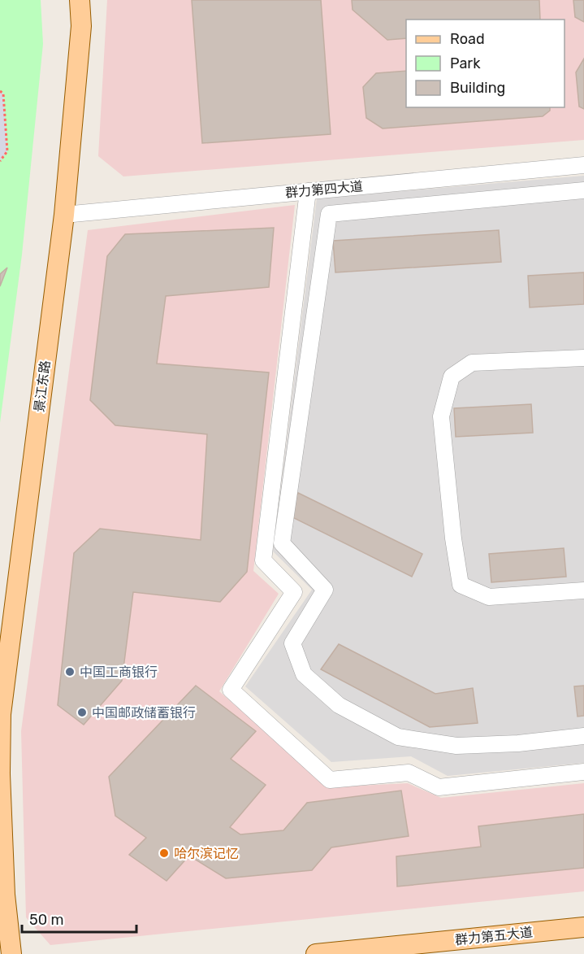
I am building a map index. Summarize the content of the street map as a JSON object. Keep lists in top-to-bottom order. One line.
{"streets":{"main road":["景江东路","群力第五大道"],"street":["群力第四大道"]},"crossings":[["群力第四大道","景江东路"]],"places":["中国工商银行","中国邮政储蓄银行","哈尔滨记忆"],"legend":["Road","Park","Building"],"scale_bar":"50 m"}
